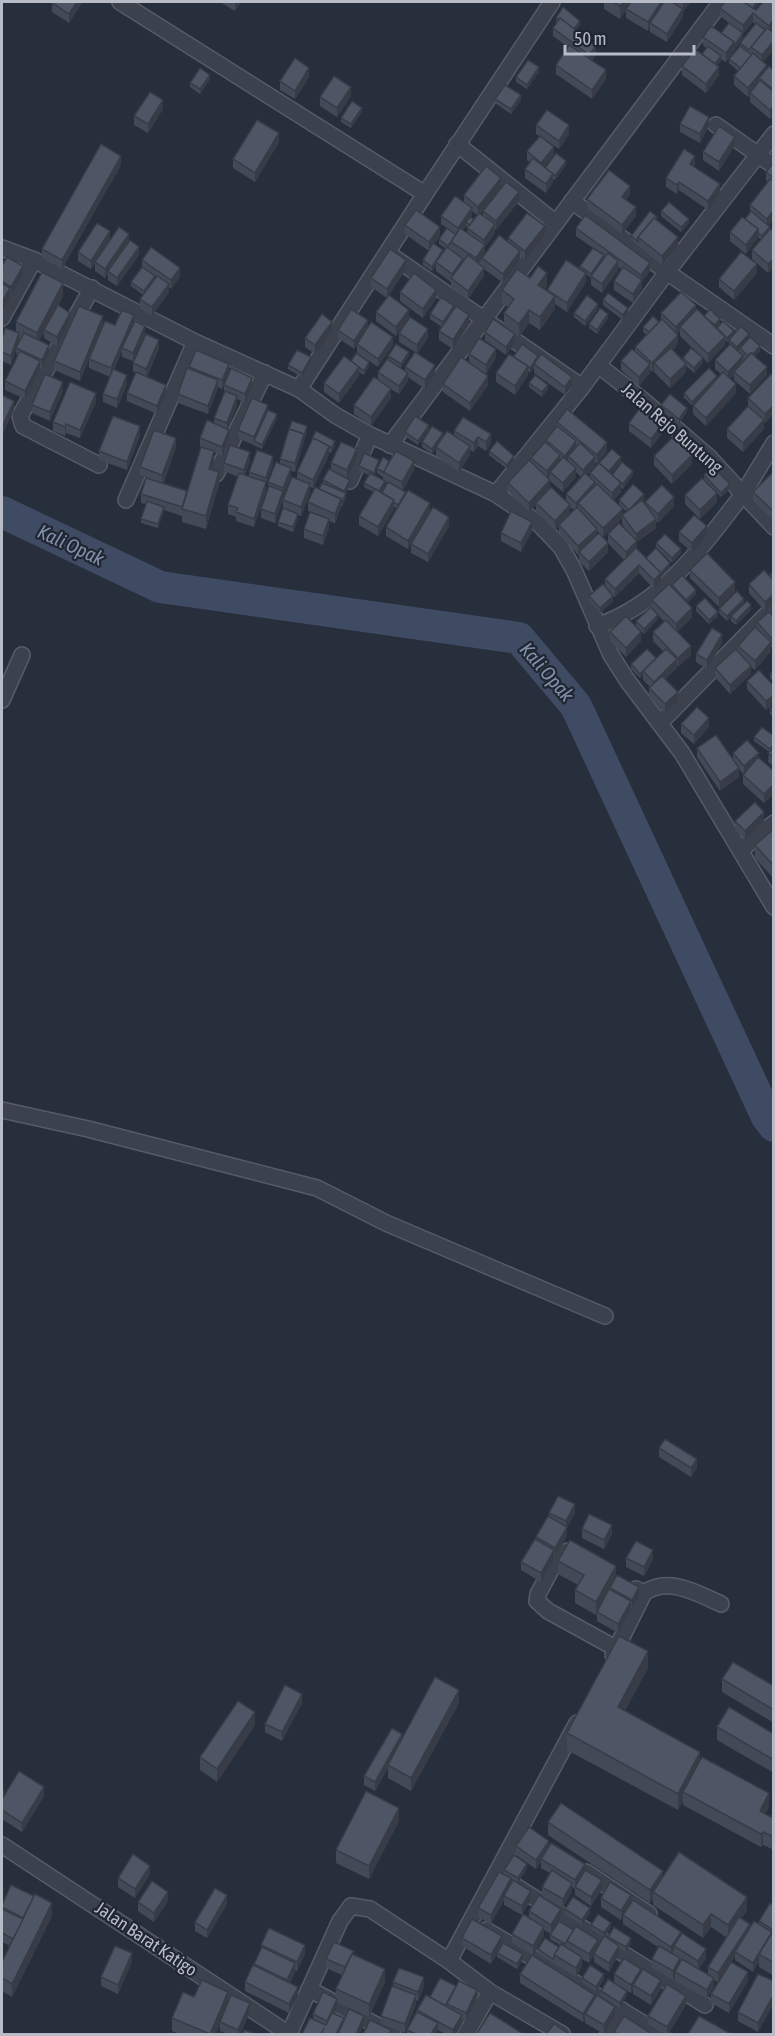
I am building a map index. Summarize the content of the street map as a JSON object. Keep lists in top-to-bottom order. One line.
{"streets":{"street":["Jalan Rejo Buntung","Jalan Barat Katigo"]},"water":["Kali Opak"],"scale_bar":"50 m"}
